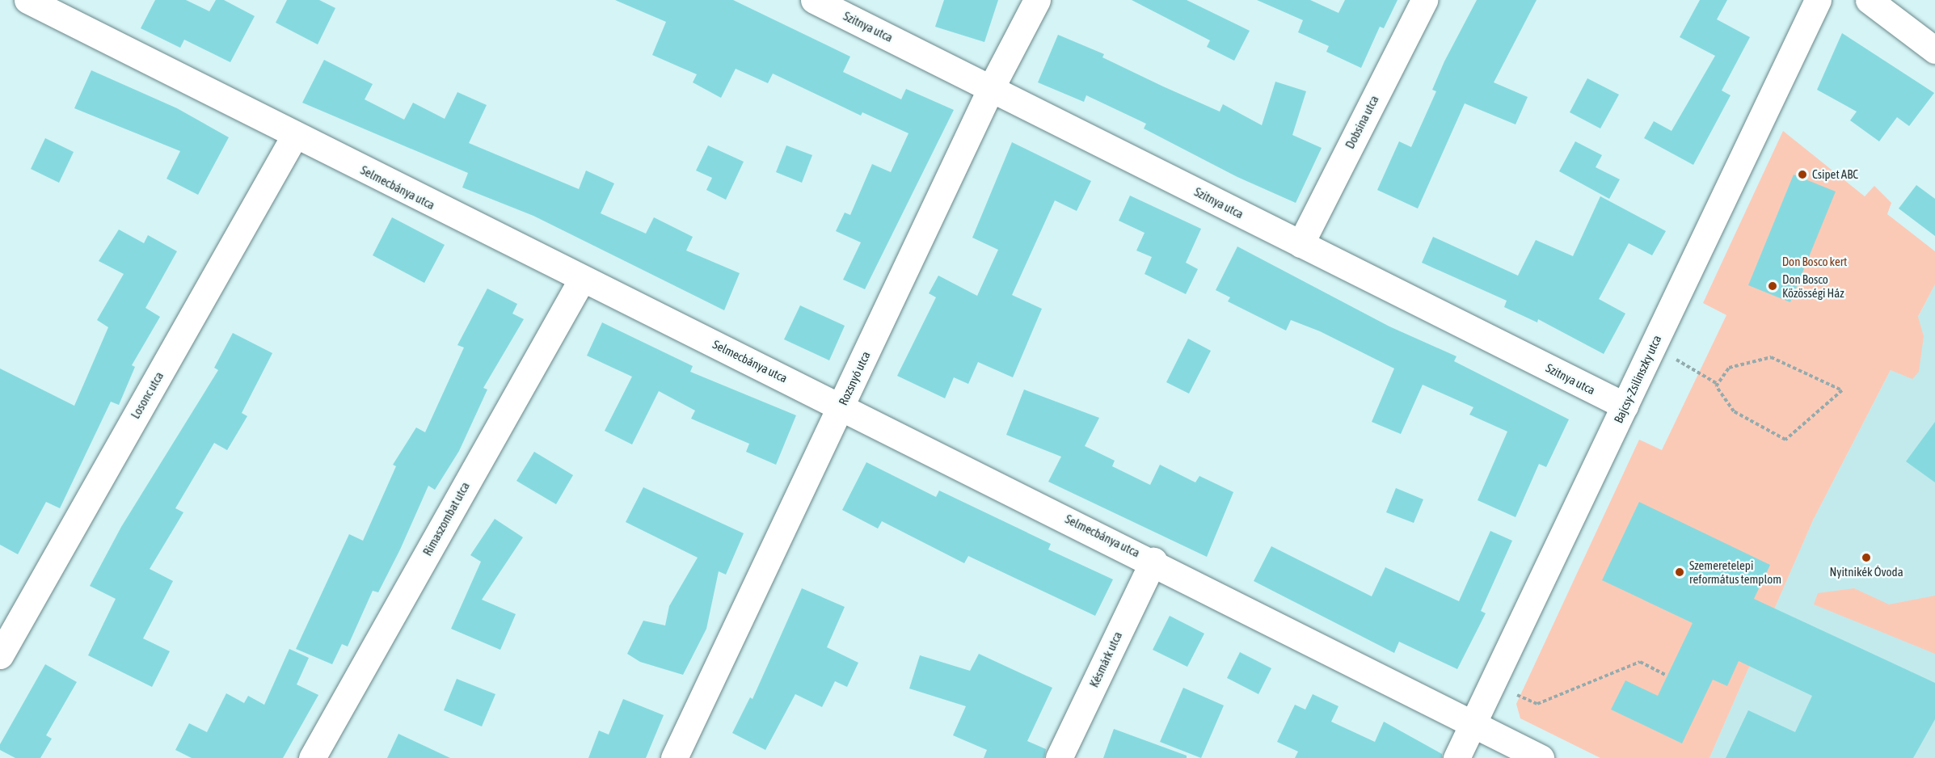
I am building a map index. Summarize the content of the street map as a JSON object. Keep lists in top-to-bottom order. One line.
{"streets":{"street":["Szitnya utca","Dobsina utca","Selmecbánya utca","Rozsnyó utca","Bajcsy-Zsilinszky utca","Losonc utca","Rimaszombat utca","Késmárk utca"]},"crossings":[["Szitnya utca","Dobsina utca"],["Szitnya utca","Rozsnyó utca"],["Szitnya utca","Bajcsy-Zsilinszky utca"],["Selmecbánya utca","Rozsnyó utca"],["Selmecbánya utca","Bajcsy-Zsilinszky utca"],["Selmecbánya utca","Losonc utca"],["Selmecbánya utca","Rimaszombat utca"],["Selmecbánya utca","Késmárk utca"]],"parks":["Don Bosco kert"],"places":["Csipet ABC","Don Bosco Közösségi Ház","Nyitnikék Óvoda","Szemeretelepi református templom"]}
